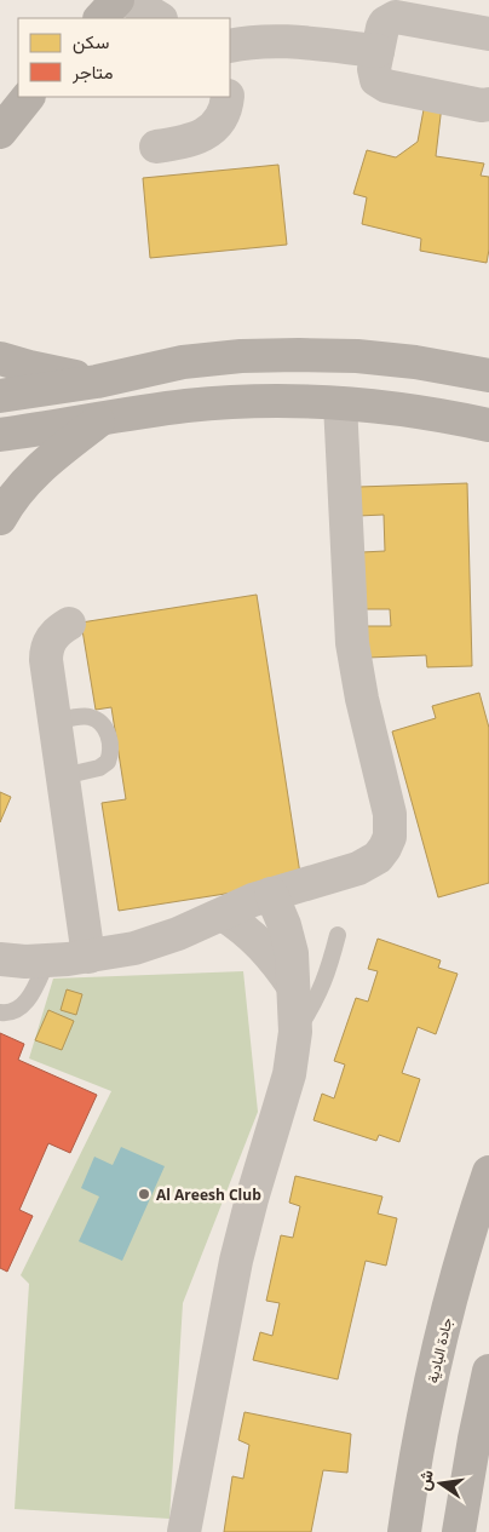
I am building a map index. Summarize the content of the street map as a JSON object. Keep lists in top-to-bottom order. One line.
{"streets":{"street":["جادة البادية"]},"places":["Al Areesh Club"],"legend":["سكن","متاجر"],"north":"left"}
